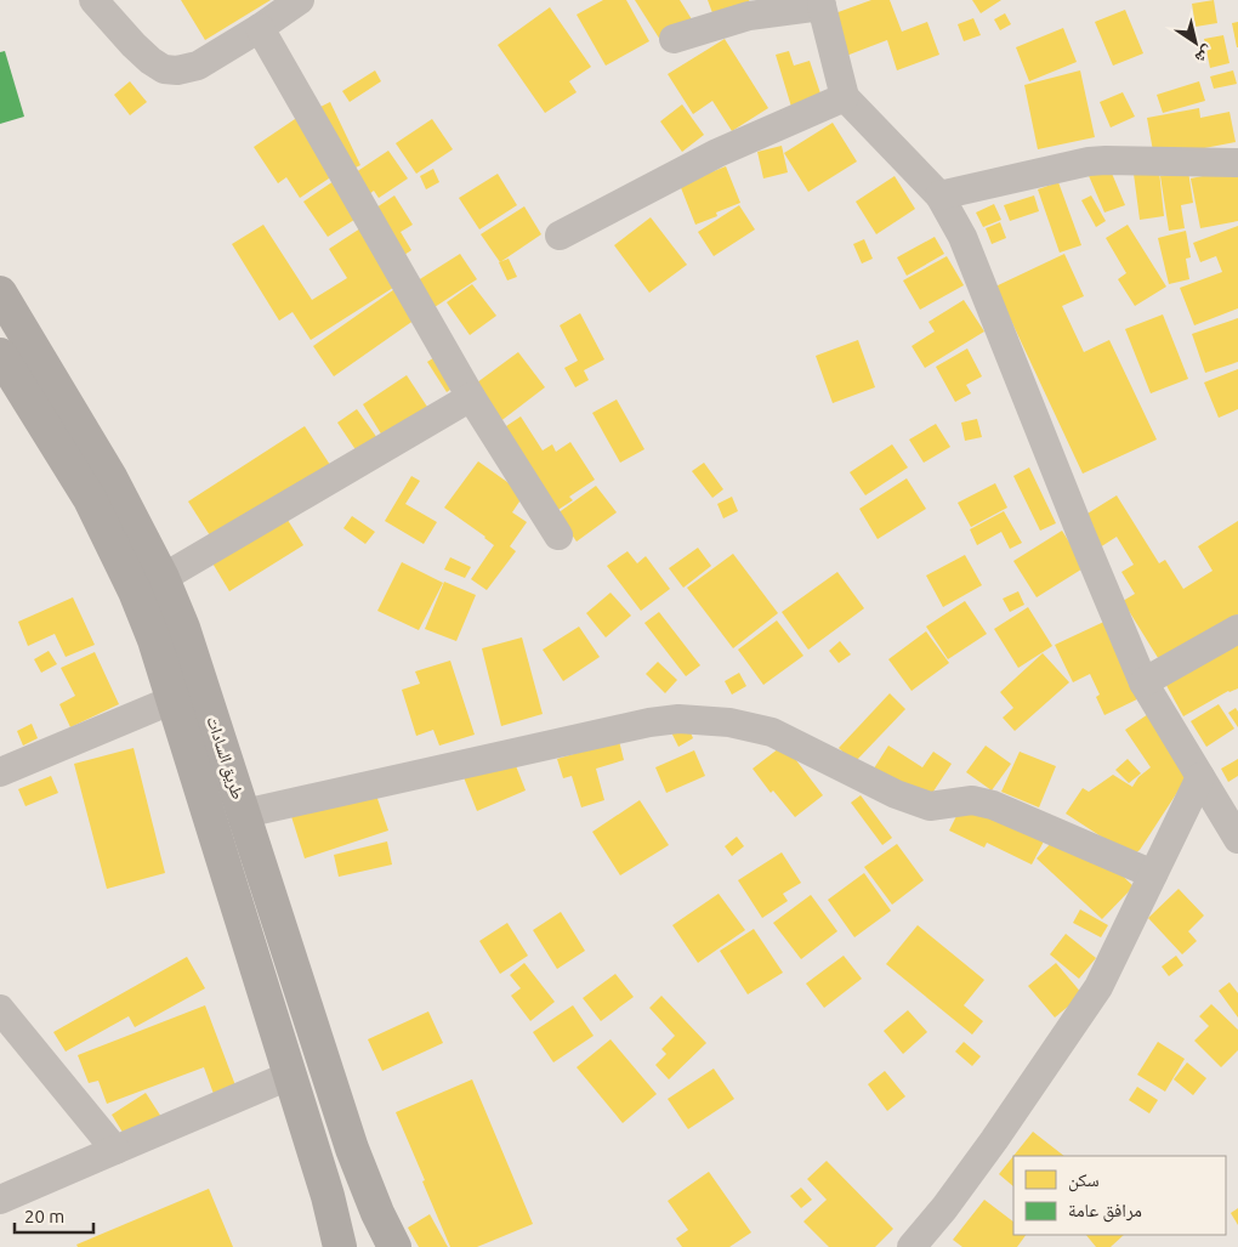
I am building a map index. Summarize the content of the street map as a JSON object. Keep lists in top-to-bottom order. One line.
{"streets":{"main road":["طريق السادات"]},"legend":["سكن","مرافق عامة"],"scale_bar":"20 m","north":"bottom right"}
